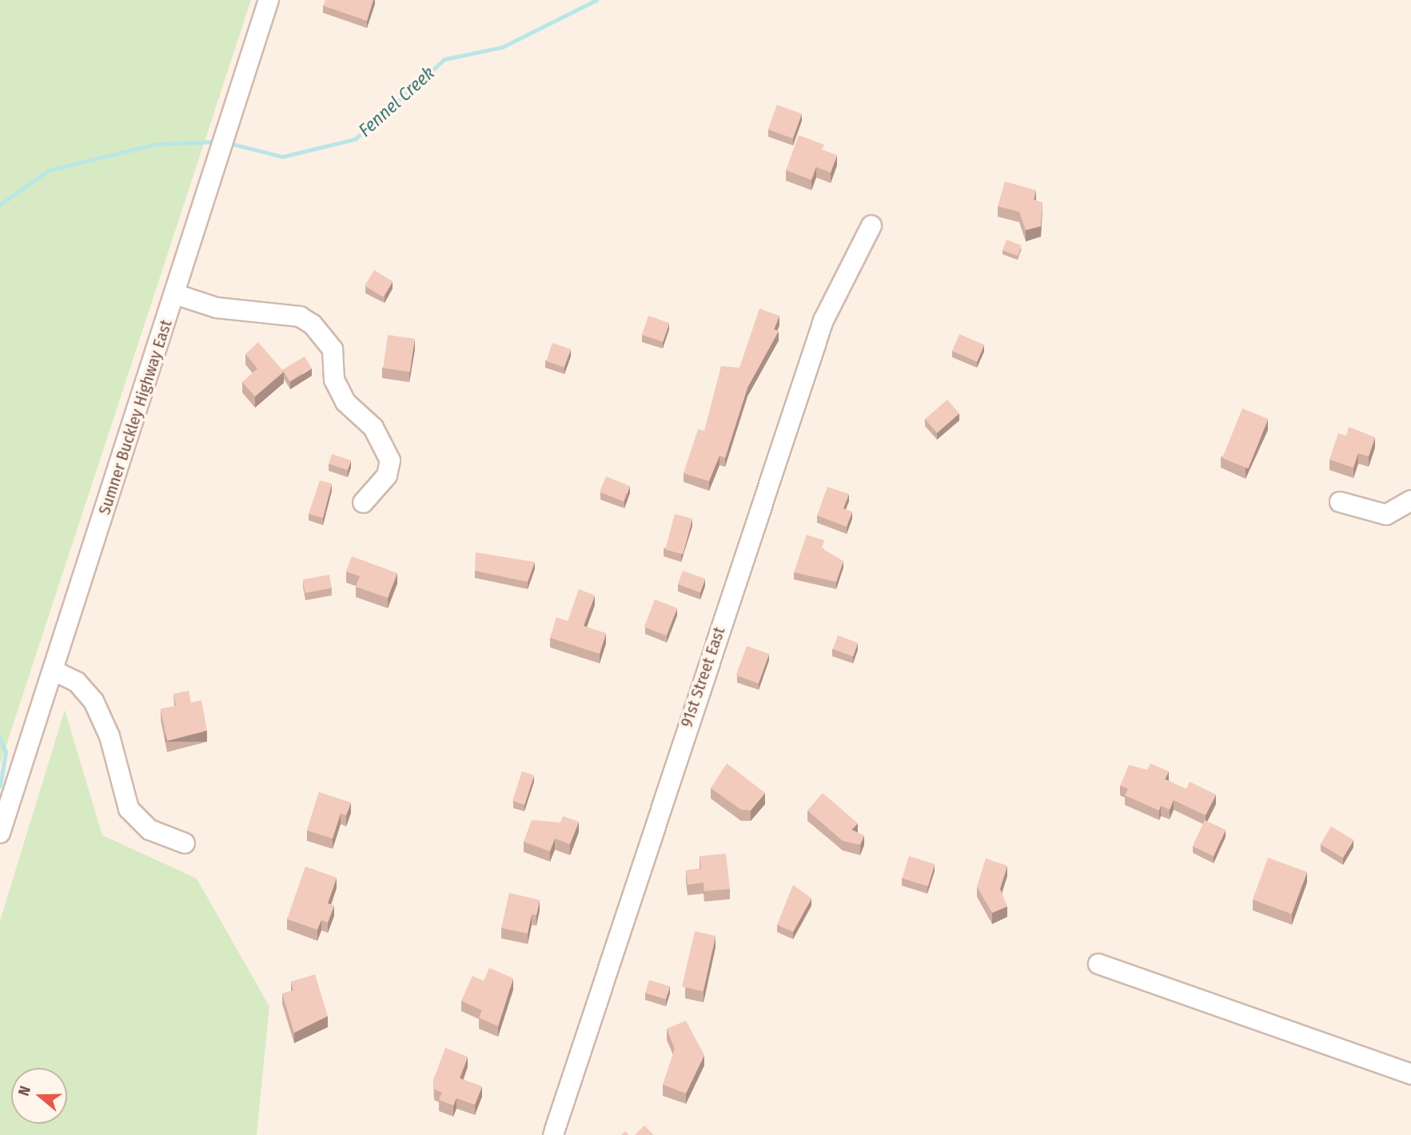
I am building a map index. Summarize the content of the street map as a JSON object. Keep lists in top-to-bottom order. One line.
{"streets":{"street":["Sumner Buckley Highway East","91st Street East"]},"water":["Fennel Creek"],"north":"left"}
